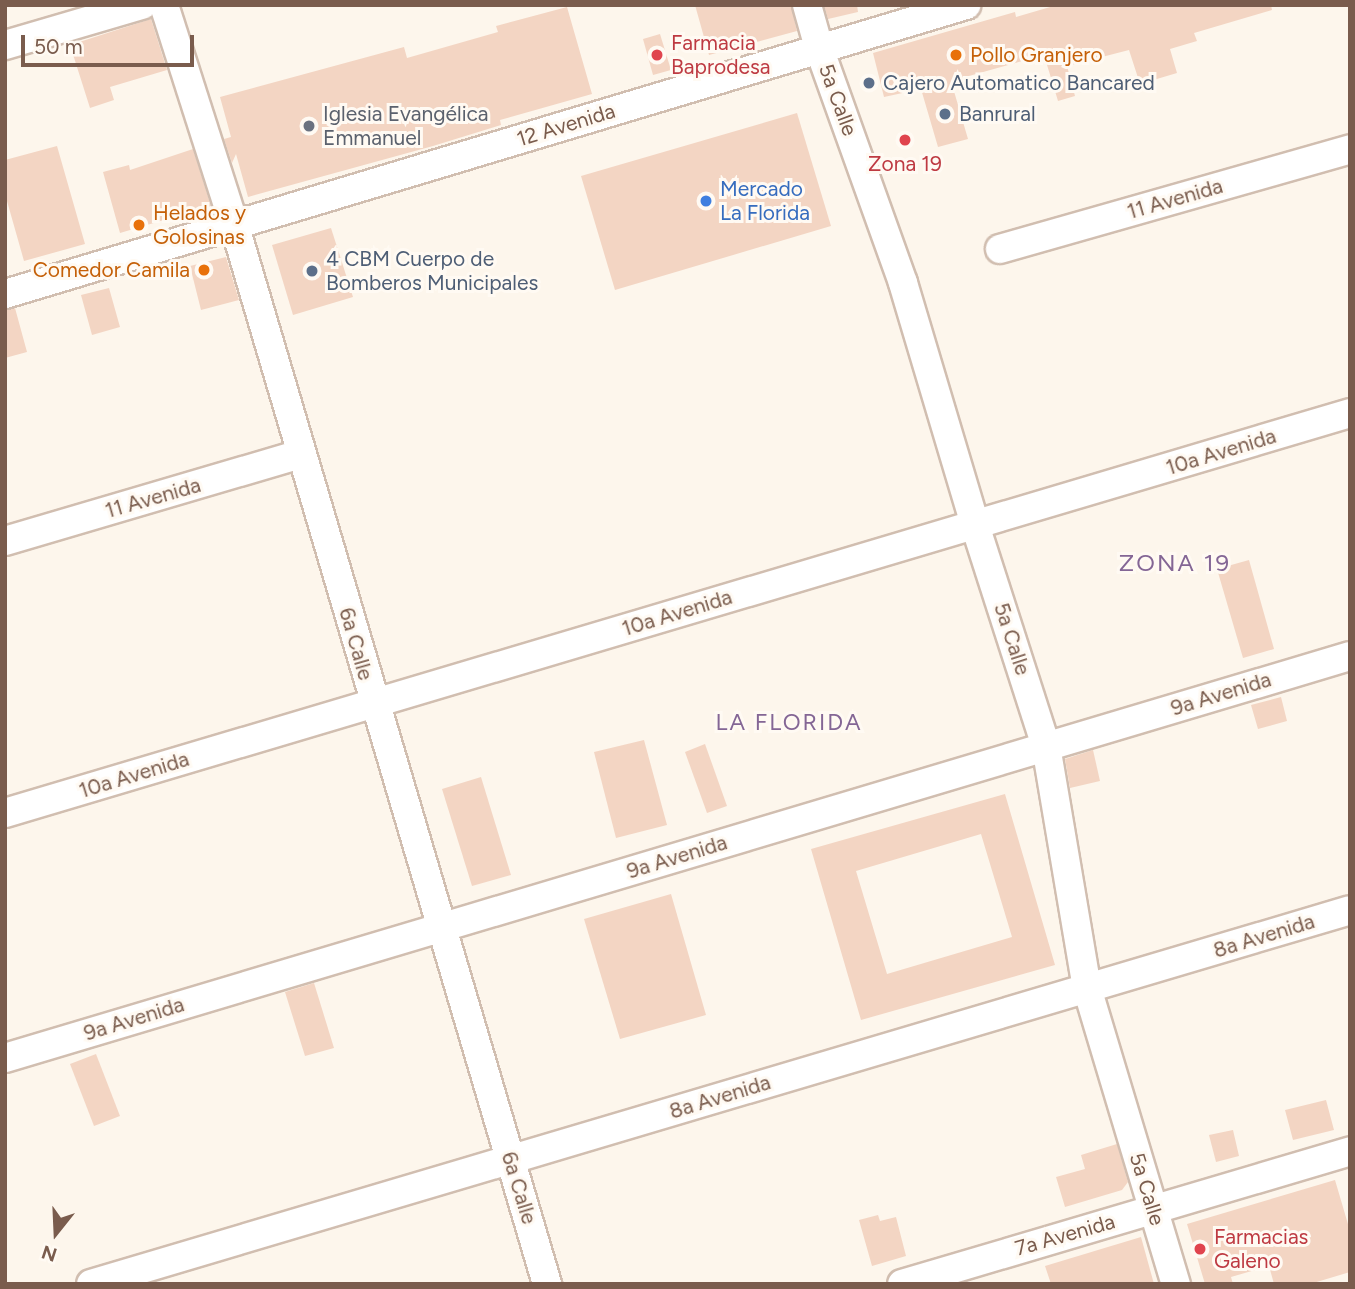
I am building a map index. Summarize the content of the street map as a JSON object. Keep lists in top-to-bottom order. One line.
{"streets":{"street":["5a Calle","12 Avenida","11 Avenida","10a Avenida","6a Calle","9a Avenida","8a Avenida","7a Avenida"]},"crossings":[["5a Calle","12 Avenida"],["5a Calle","10a Avenida"],["5a Calle","9a Avenida"],["5a Calle","8a Avenida"],["5a Calle","7a Avenida"],["12 Avenida","6a Calle"],["11 Avenida","6a Calle"],["10a Avenida","6a Calle"],["6a Calle","9a Avenida"],["6a Calle","8a Avenida"]],"districts":["ZONA 19","LA FLORIDA"],"places":["Farmacia Baprodesa","Pollo Granjero","Cajero Automatico Bancared","Banrural","Iglesia Evangélica Emmanuel","Zona 19","Mercado La Florida","Helados y Golosinas","Comedor Camila","4 CBM Cuerpo de Bomberos Municipales","Farmacias Galeno"],"scale_bar":"50 m","north":"bottom"}
